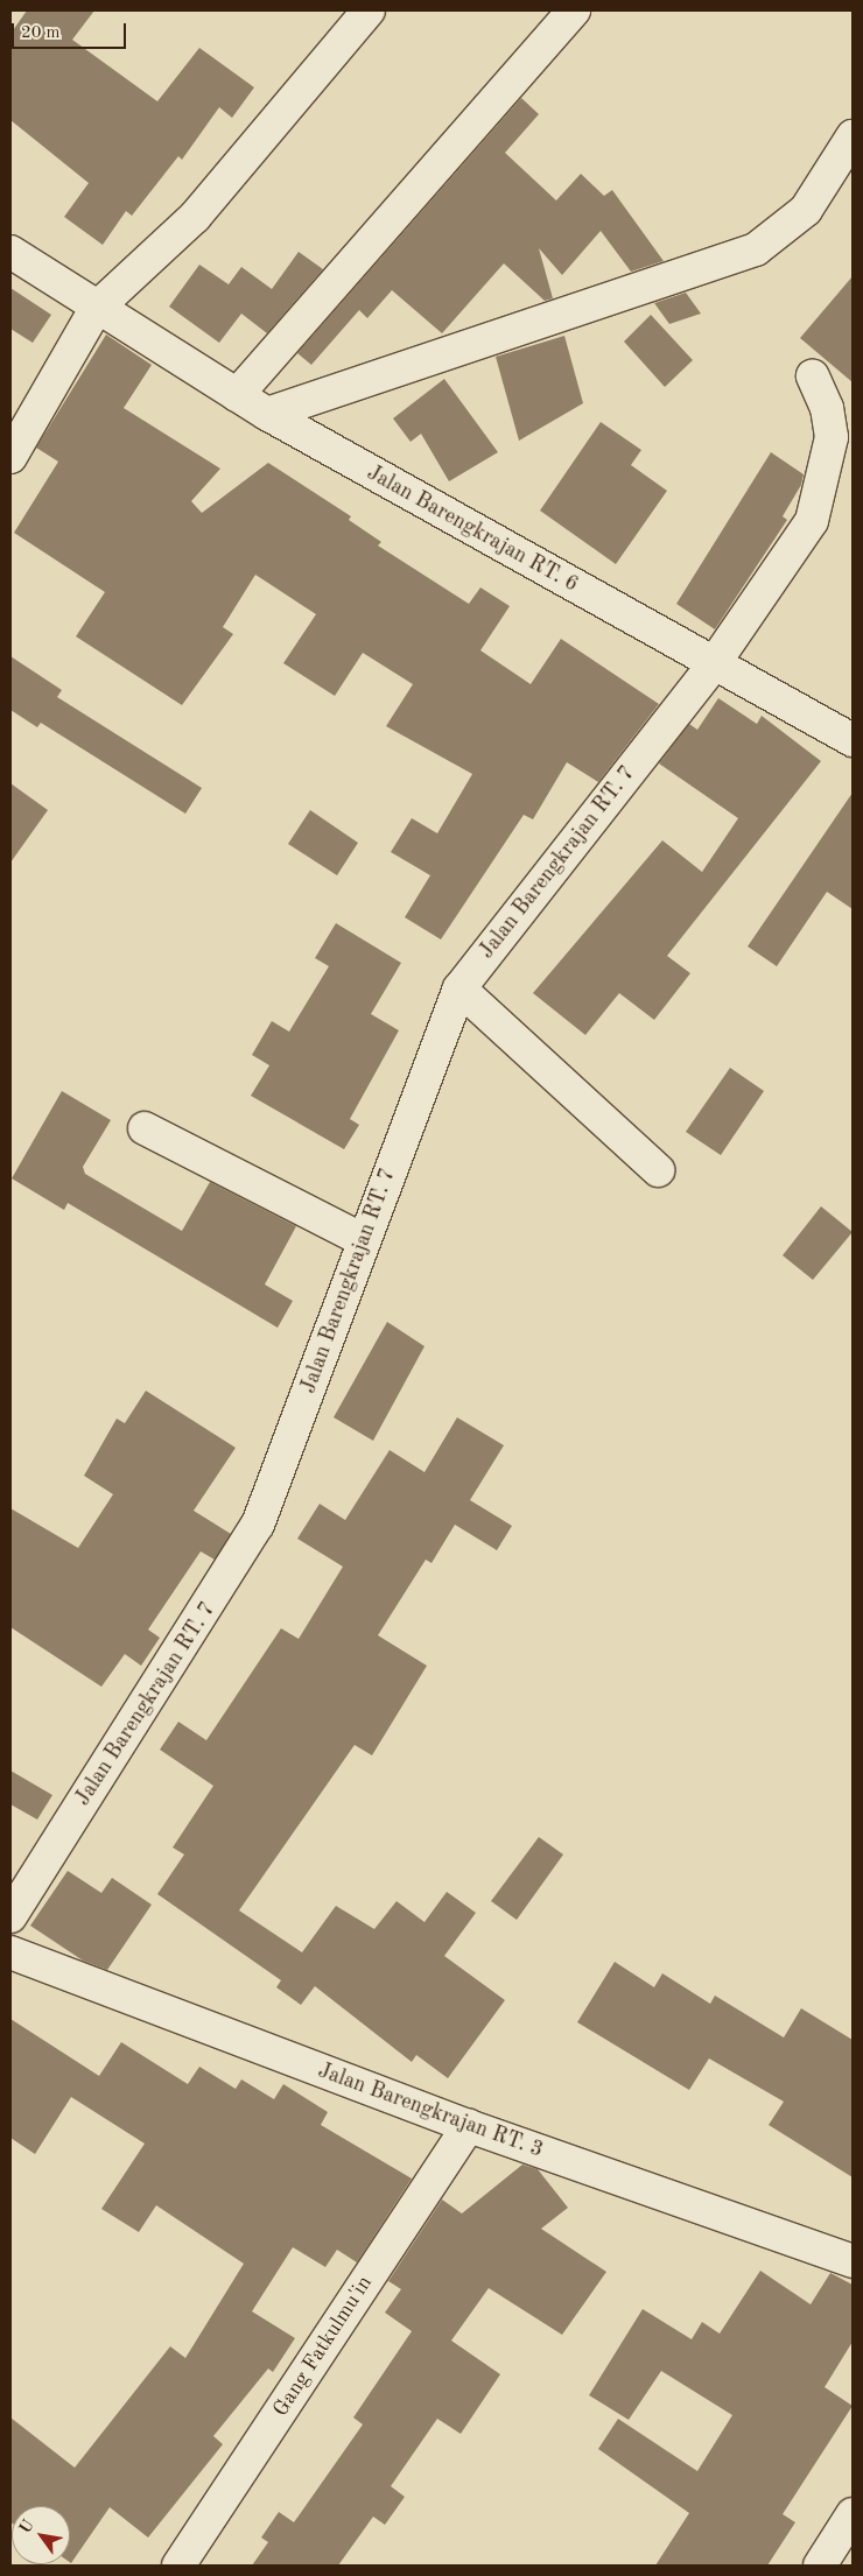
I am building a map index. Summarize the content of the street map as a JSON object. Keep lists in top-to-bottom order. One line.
{"streets":{"street":["Jalan Barengkrajan RT. 6","Jalan Barengkrajan RT. 7","Jalan Barengkrajan RT. 3","Gang Fatkulmu'in"]},"crossings":[["Jalan Barengkrajan RT. 6","Jalan Barengkrajan RT. 7"],["Jalan Barengkrajan RT. 3","Gang Fatkulmu'in"]],"scale_bar":"20 m","north":"top left"}
